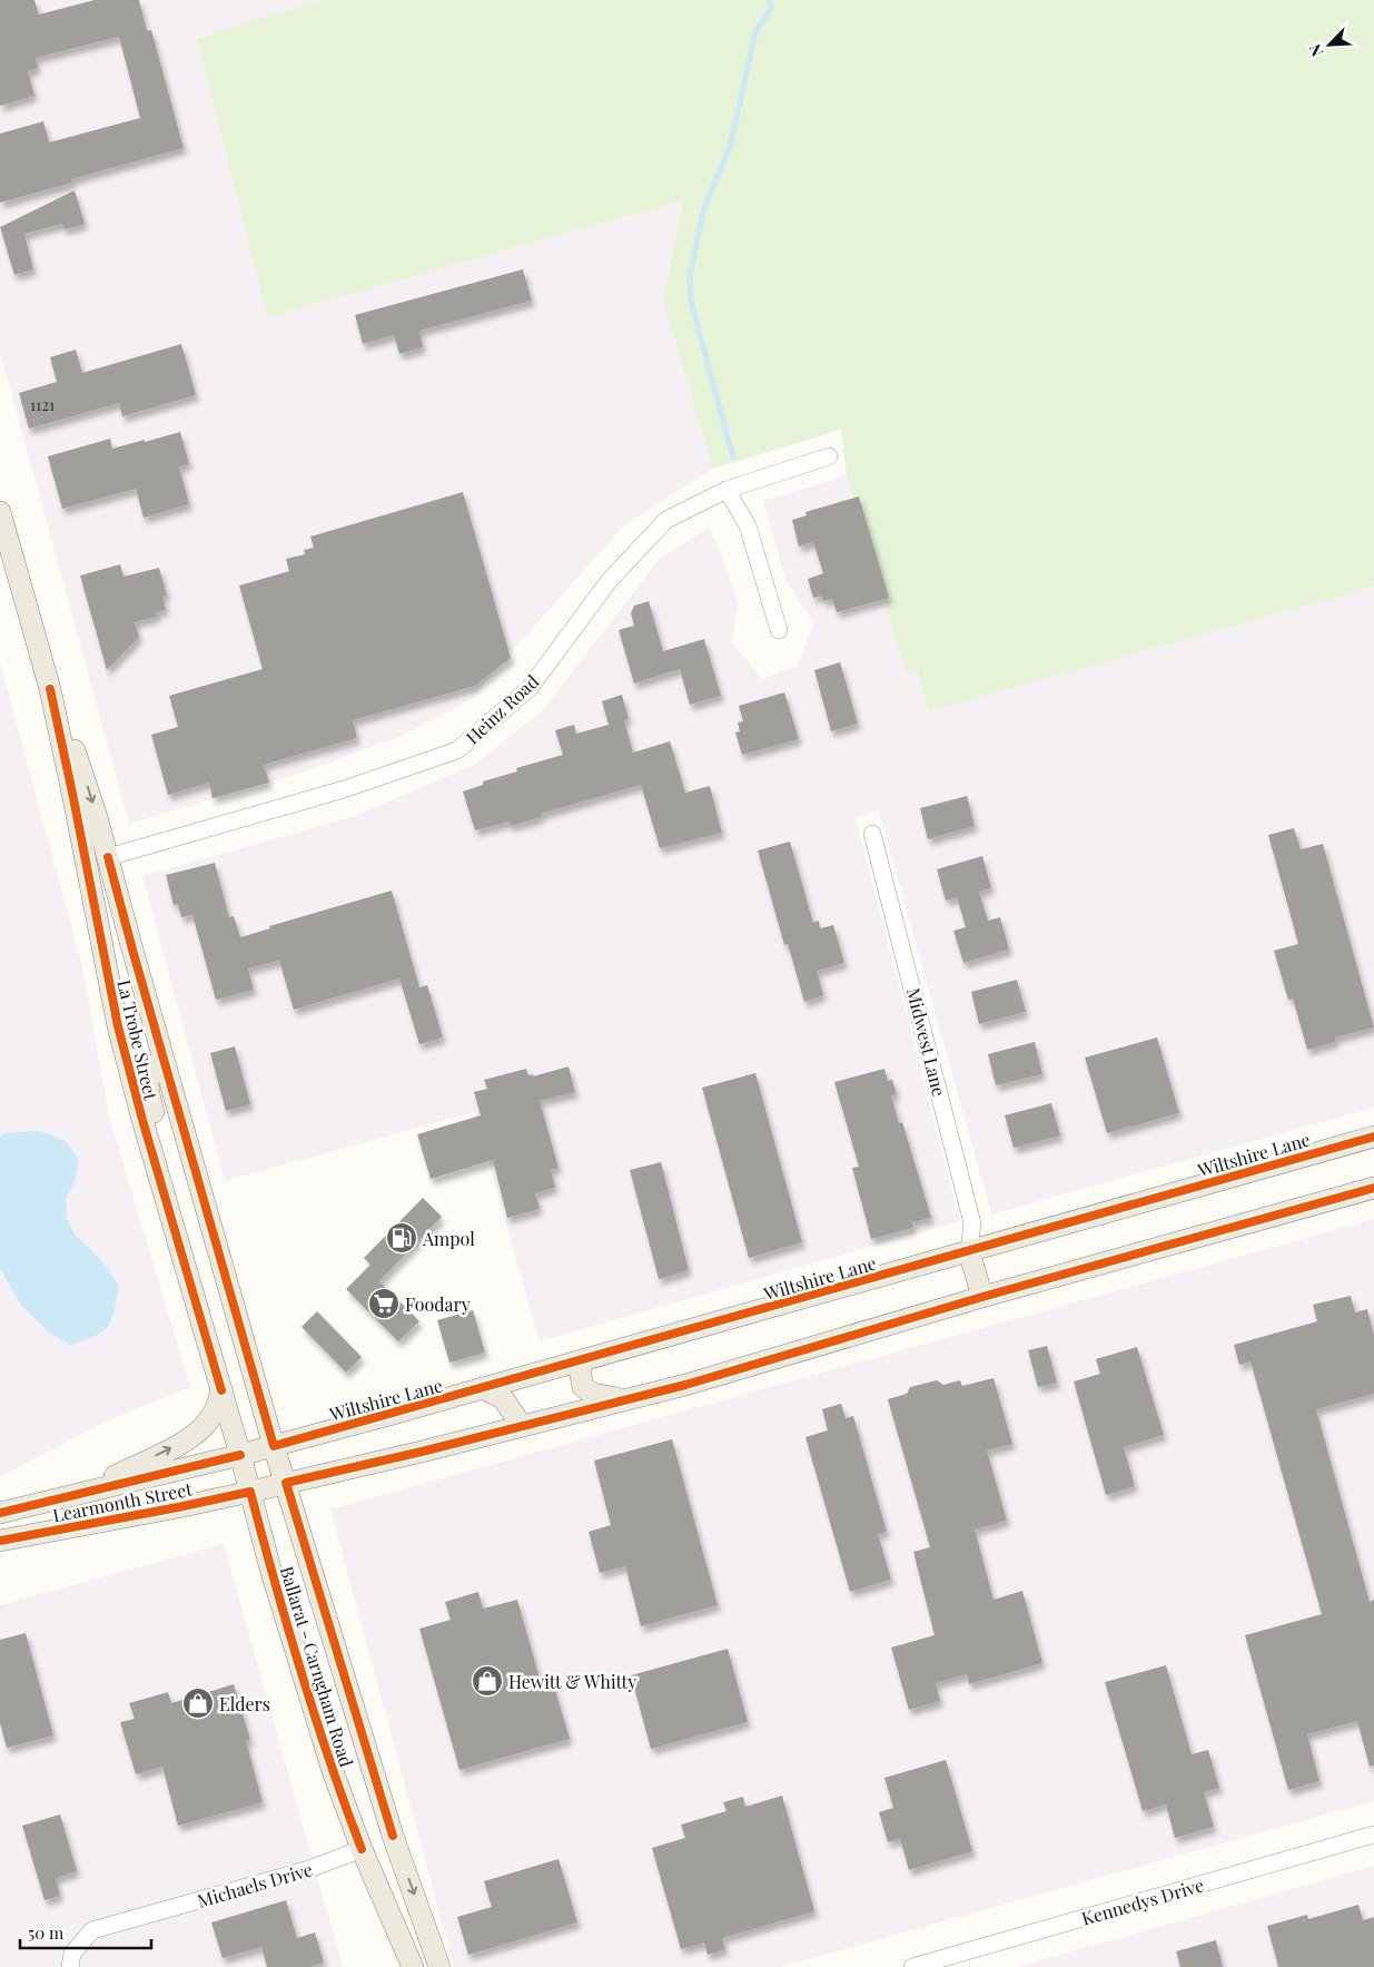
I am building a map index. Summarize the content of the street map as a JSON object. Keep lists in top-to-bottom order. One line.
{"streets":{"main road":["La Trobe Street","Wiltshire Lane","Learmonth Street","Ballarat - Carngham Road"],"street":["Heinz Road","Midwest Lane","Michaels Drive","Kennedys Drive"]},"crossings":[["Heinz Road","La Trobe Street"],["La Trobe Street","Wiltshire Lane"],["La Trobe Street","Learmonth Street"],["La Trobe Street","Ballarat - Carngham Road"],["Midwest Lane","Wiltshire Lane"],["Wiltshire Lane","Learmonth Street"],["Wiltshire Lane","Ballarat - Carngham Road"],["Learmonth Street","Ballarat - Carngham Road"],["Ballarat - Carngham Road","Michaels Drive"]],"places":{"fuel station":["Ampol"],"supermarket":["Foodary"],"shop":["Hewitt & Whitty","Elders"]},"house_numbers":["1121"],"scale_bar":"50 m","north":"bottom left"}
